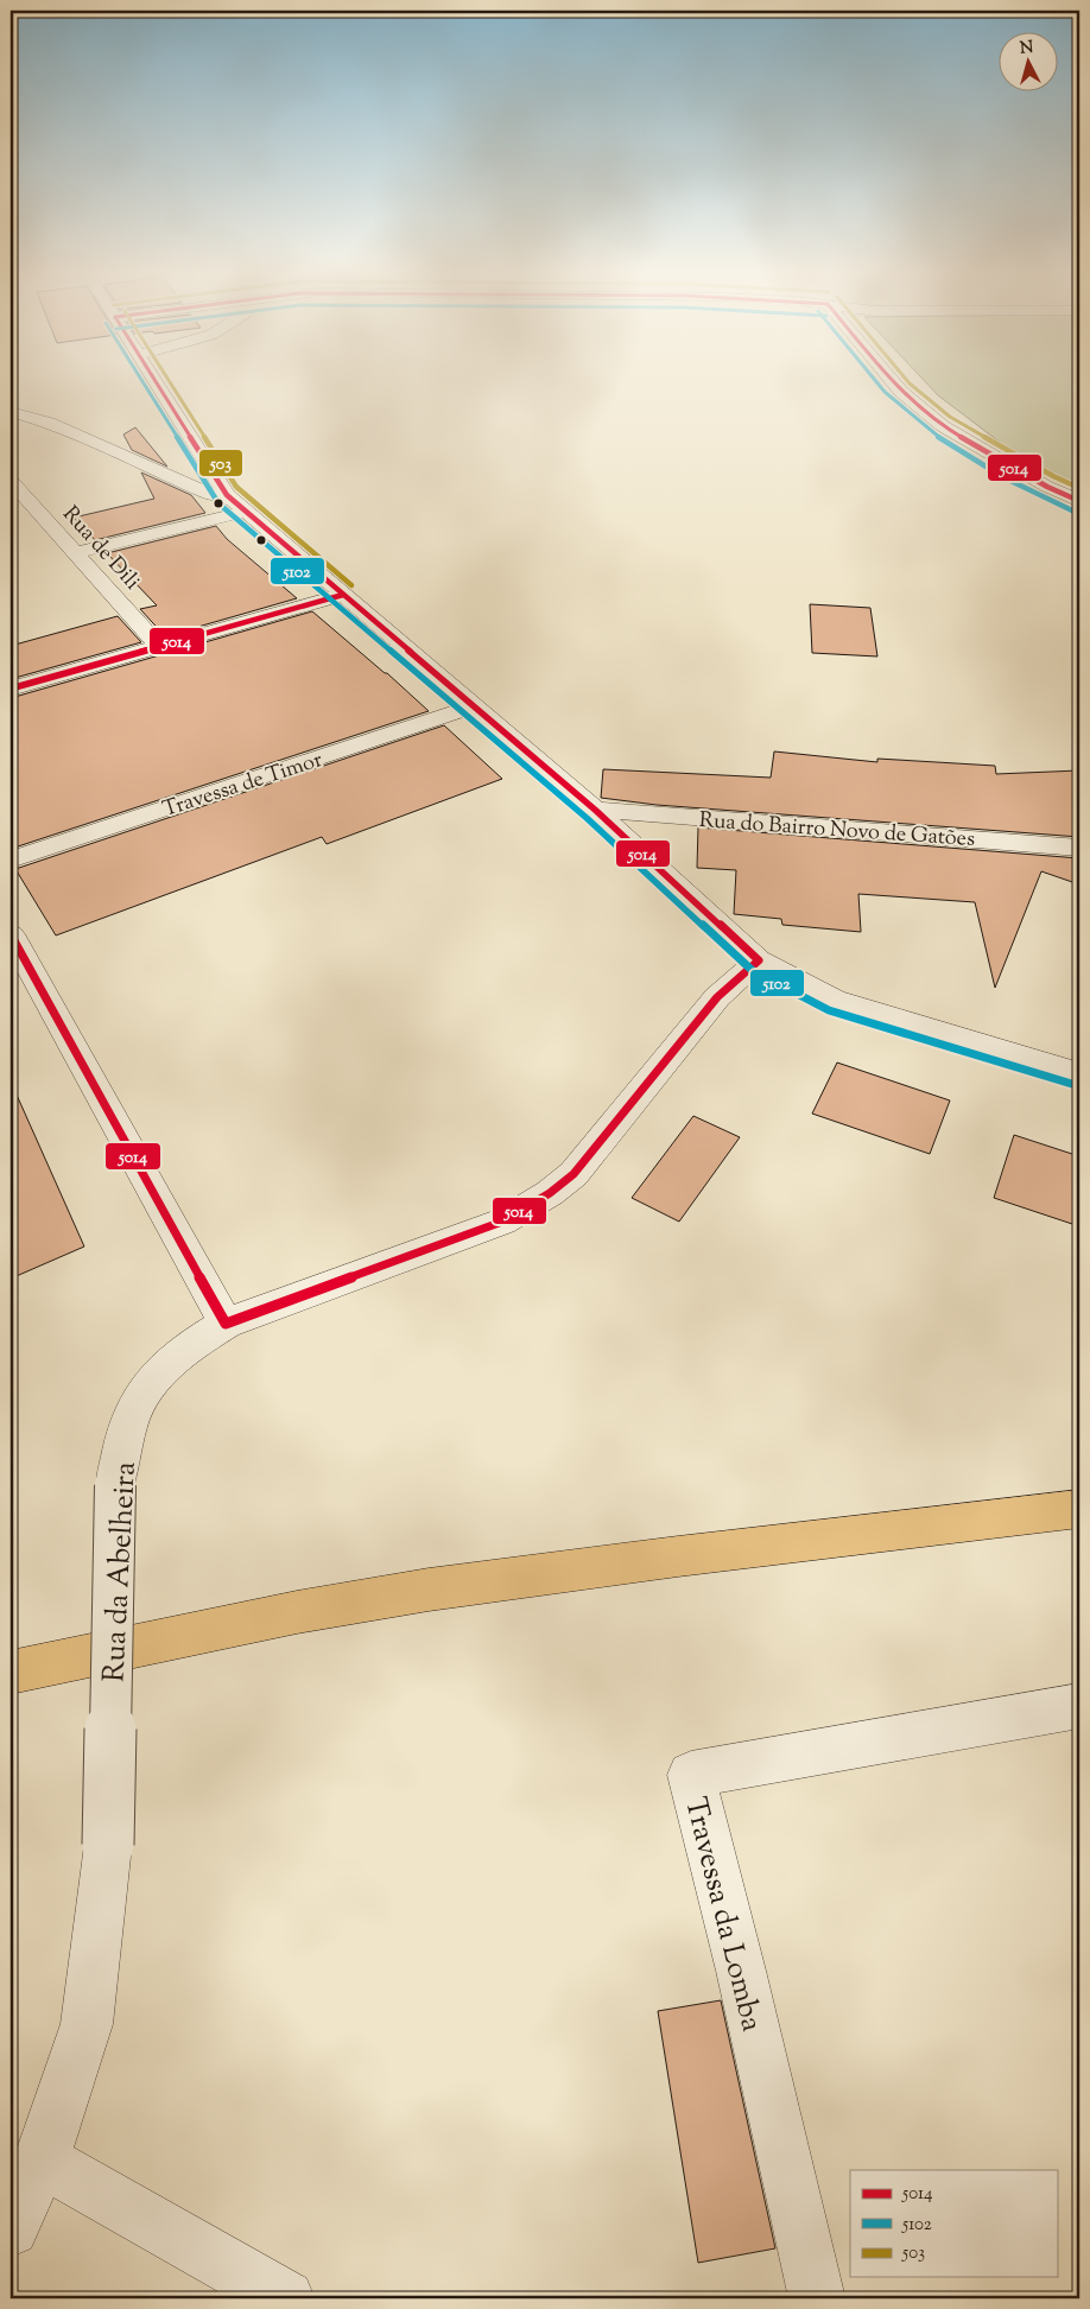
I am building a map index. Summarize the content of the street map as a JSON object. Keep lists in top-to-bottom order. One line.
{"streets":{"street":["Rua de Dili","Travessa de Timor","Rua do Bairro Novo de Gatões","Rua da Abelheira","Travessa da Lomba"]},"lines":["transit line 5014","transit line 5102","transit line 503"],"legend":["5014","5102","503"],"north":"top"}
